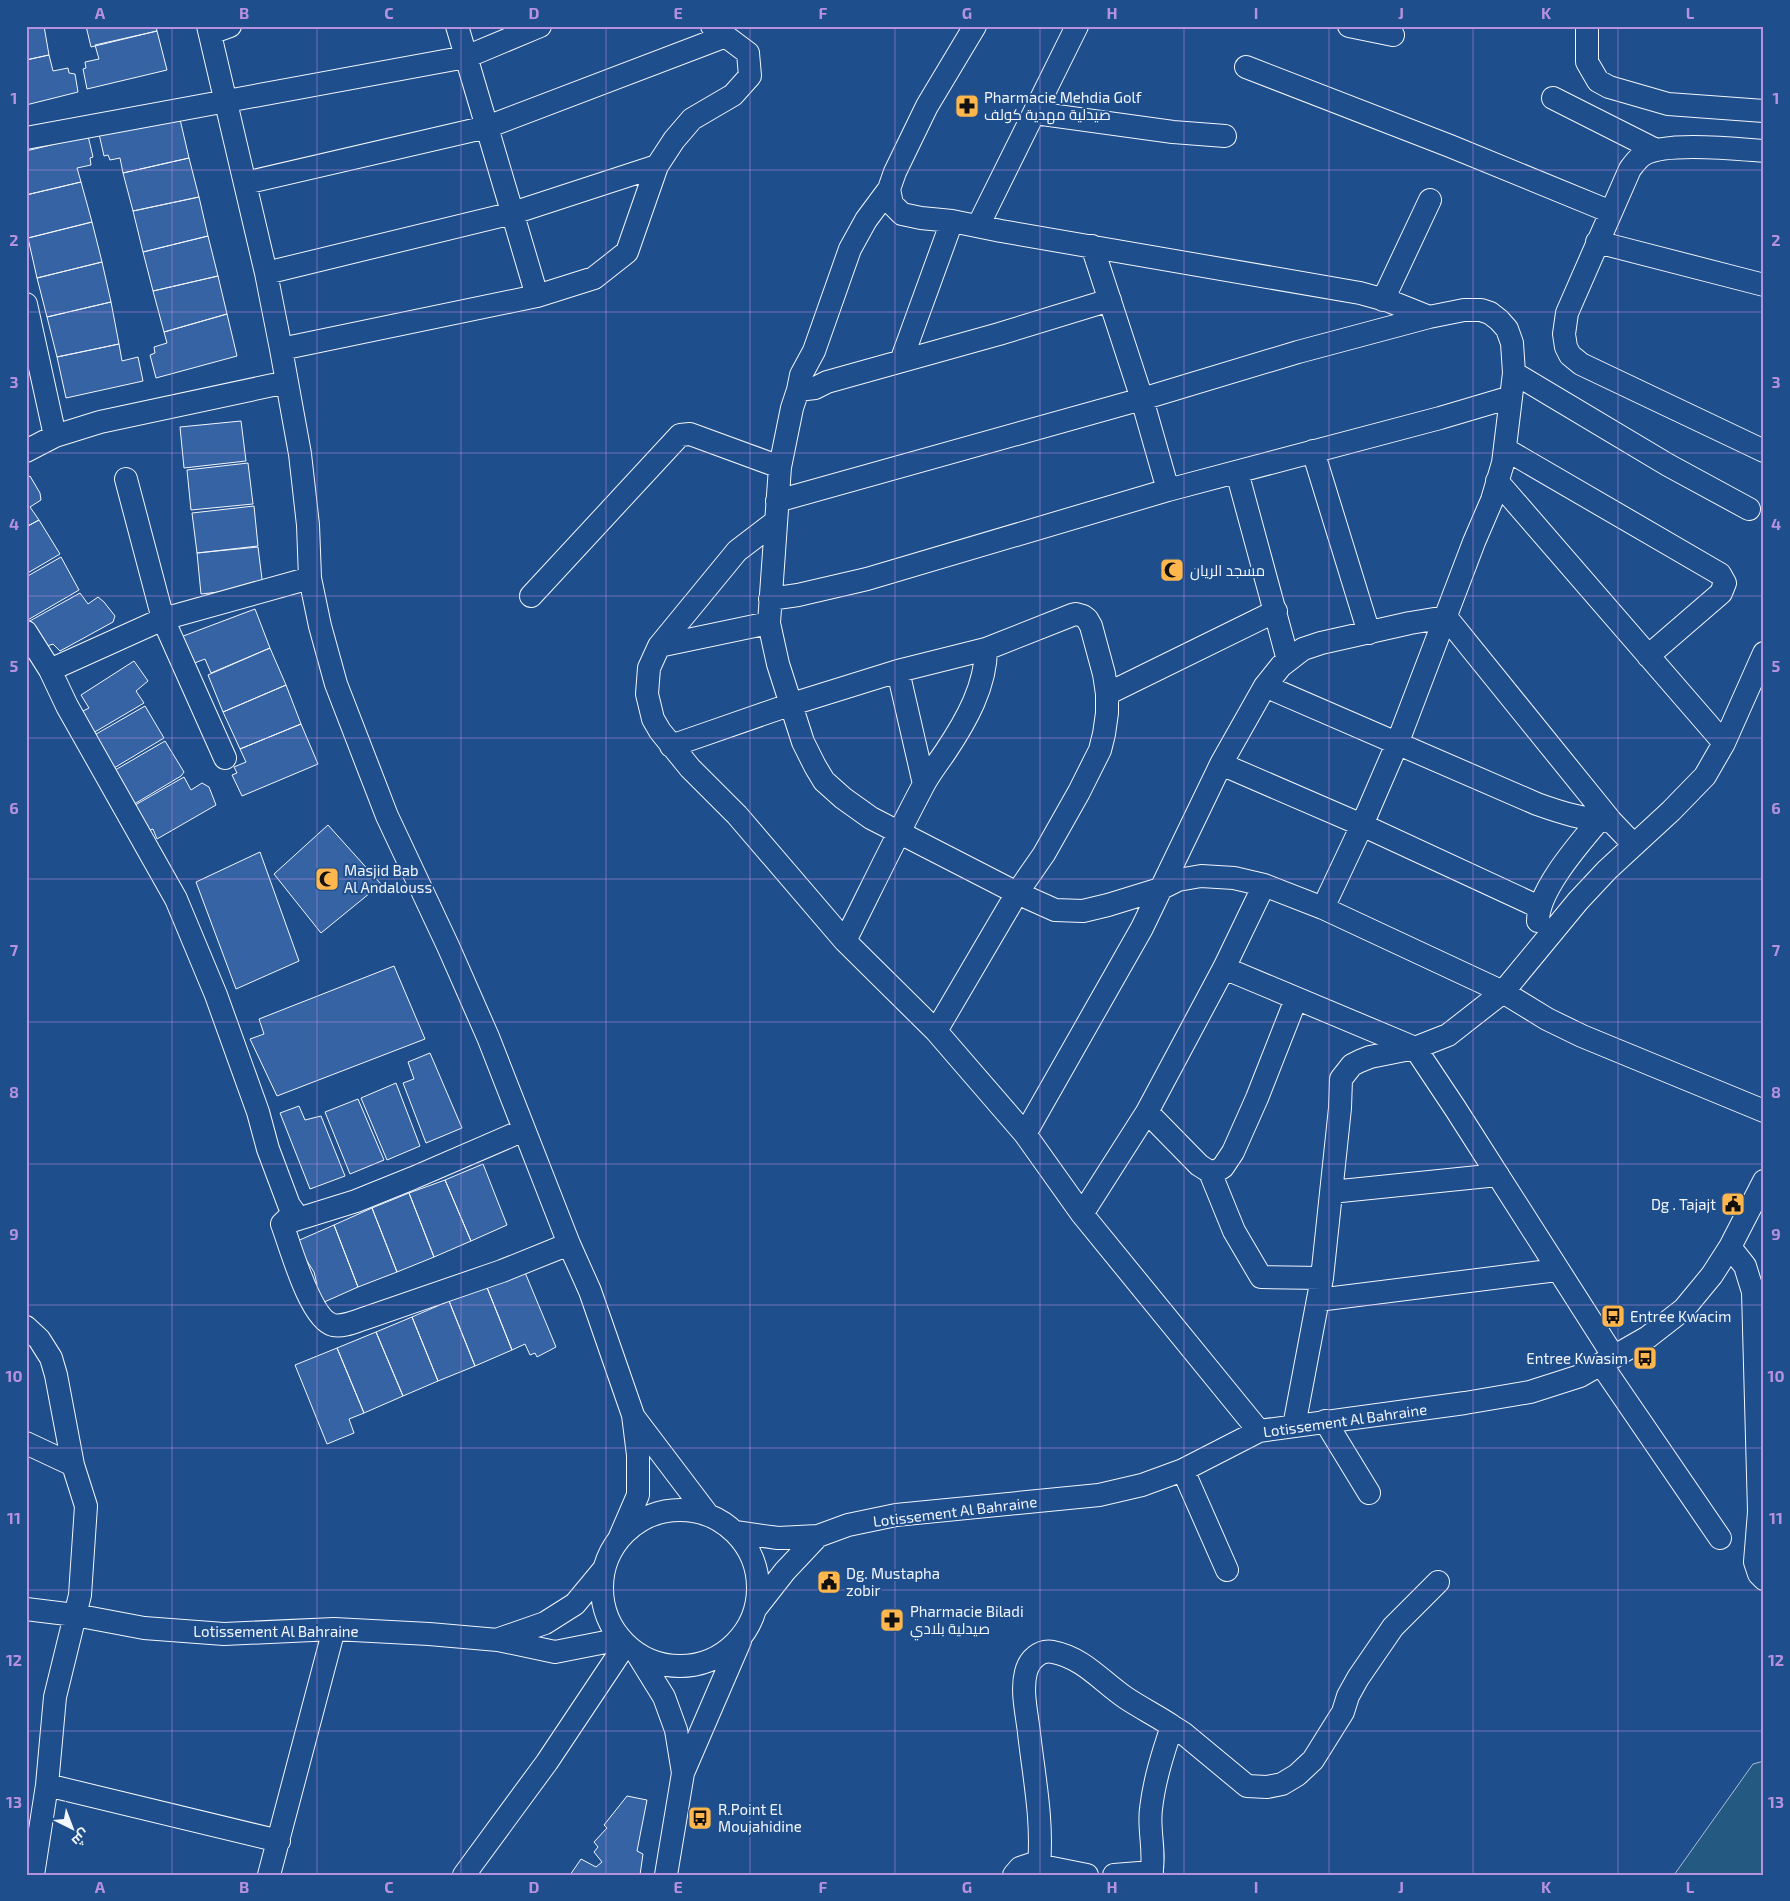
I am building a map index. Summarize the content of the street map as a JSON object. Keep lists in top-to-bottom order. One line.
{"streets":{"street":["Lotissement Al Bahraine"]},"places":{"pharmacy":["Pharmacie Mehdia Golf صيدلية مهدية كولف","Pharmacie Biladi صيدلية بلادي"],"mosque":["مسجد الريان","Masjid Bab Al Andalouss"],"public building":["Dg . Tajajt","Dg. Mustapha zobir"],"bus stop":["Entree Kwacim","Entree Kwasim","R.Point El Moujahidine"]},"north":"bottom right","grid":{"columns":["A","B","C","D","E","F","G","H","I","J","K","L"],"rows":["1","2","3","4","5","6","7","8","9","10","11","12","13"]}}
